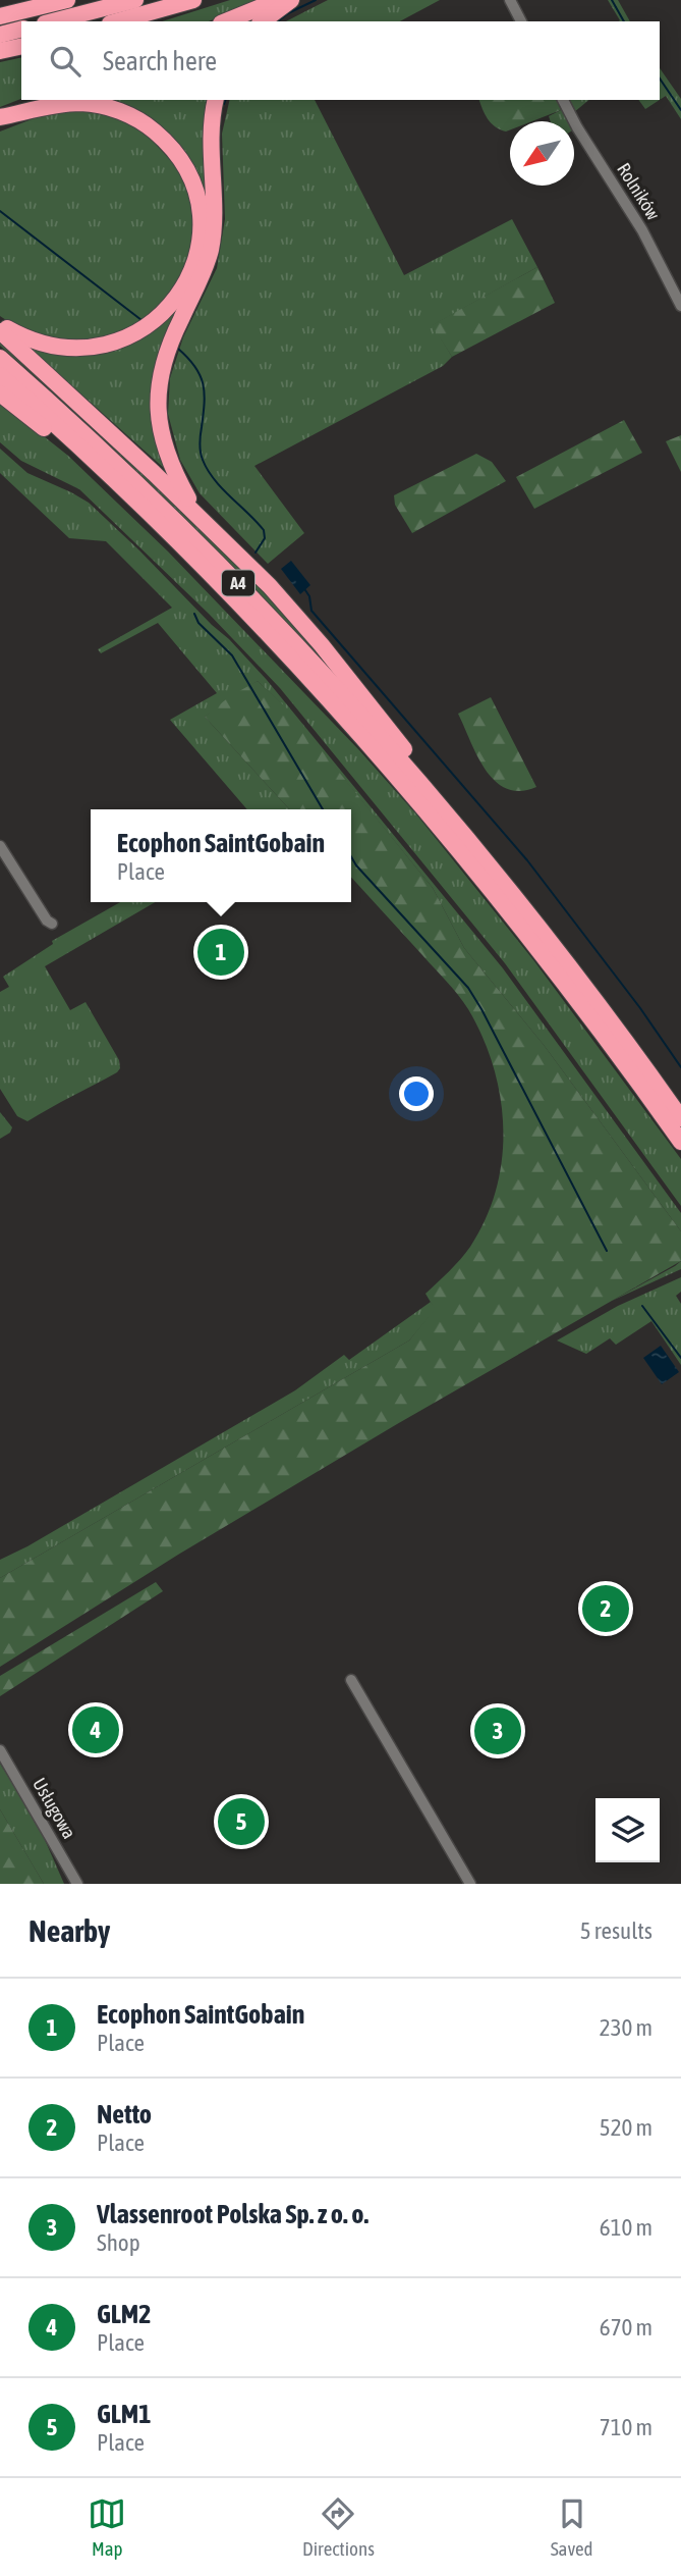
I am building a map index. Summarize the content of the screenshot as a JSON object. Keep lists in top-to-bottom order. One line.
{"streets":{"highway":["A4"],"street":["Rolników","Usługowa"]},"north":"bottom left","page":{"search":"Search here","popup":["Ecophon SaintGobain","Place"],"pins":["1","2","4","3","5"],"heading":["Nearby","5 results"],"list":[{"mark":"1","name":"Ecophon SaintGobain","note":"Place","value":"230 m"},{"mark":"2","name":"Netto","note":"Place","value":"520 m"},{"mark":"3","name":"Vlassenroot Polska Sp. z o. o.","note":"Shop","value":"610 m"},{"mark":"4","name":"GLM2","note":"Place","value":"670 m"},{"mark":"5","name":"GLM1","note":"Place","value":"710 m"}],"nav":["Map","Directions","Saved"]}}
